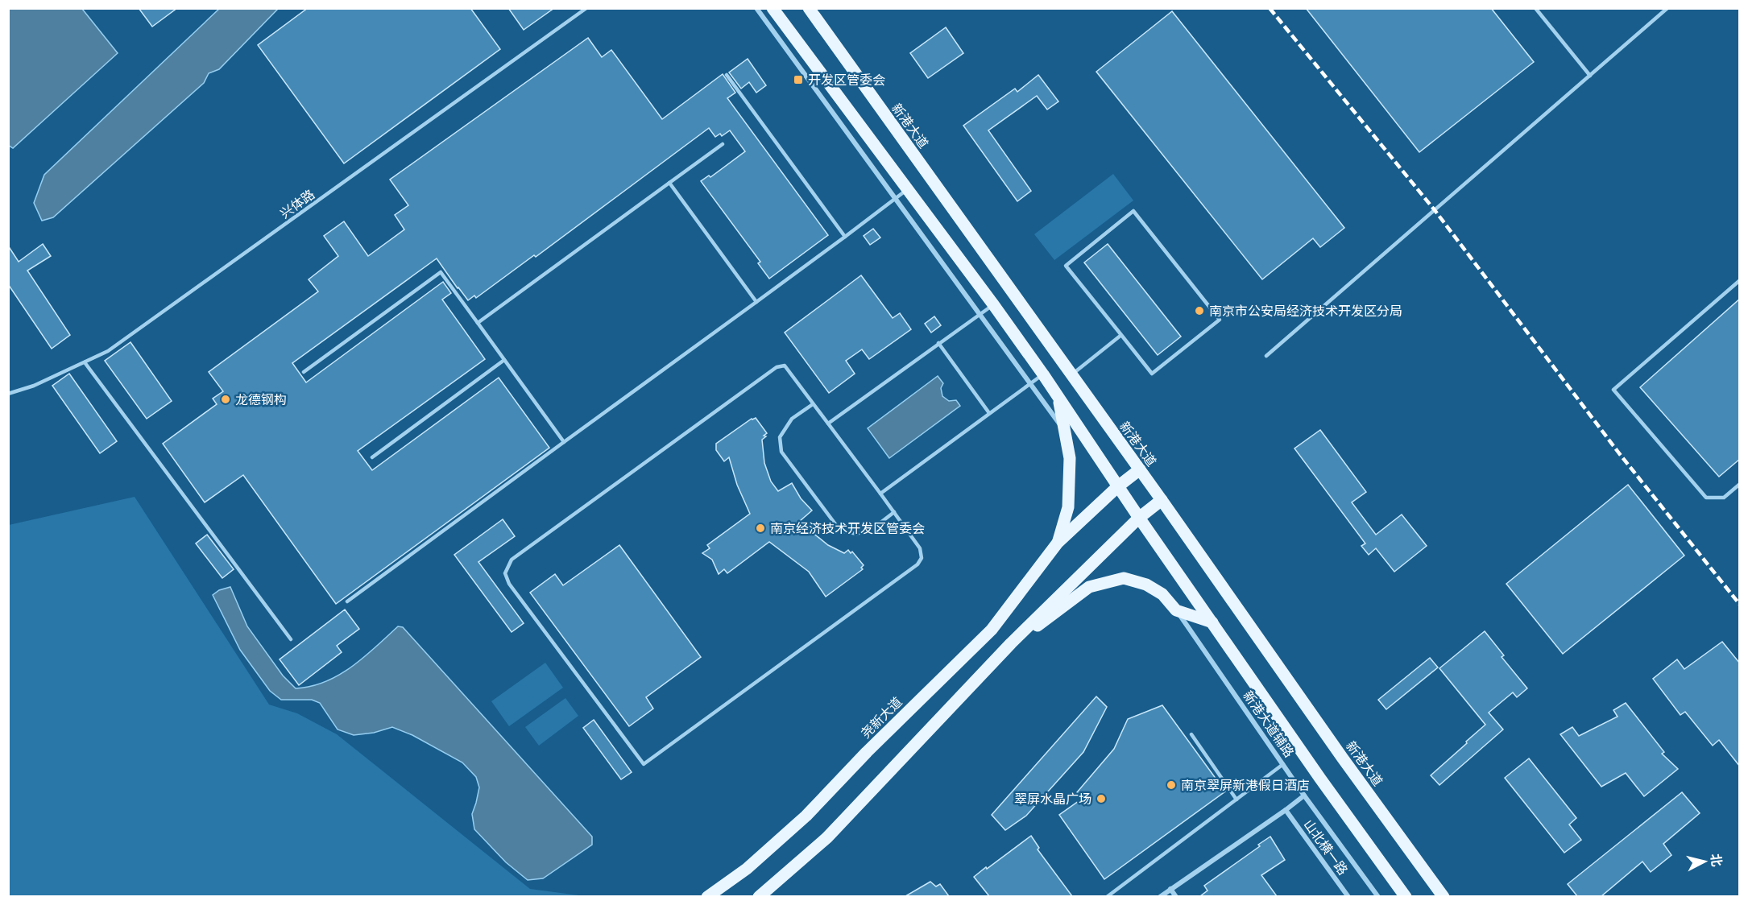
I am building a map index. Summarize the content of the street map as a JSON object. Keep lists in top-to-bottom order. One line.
{"streets":{"main road":["新港大道","尧新大道"],"street":["新港大道辅路","山北横一路"],"lane":["兴体路"]},"crossings":[["新港大道","尧新大道"]],"places":{"transit":["开发区管委会"],"other":["南京市公安局经济技术开发区分局","龙德钢构","南京经济技术开发区管委会","南京翠屏新港假日酒店","翠屏水晶广场"]},"north":"right"}
